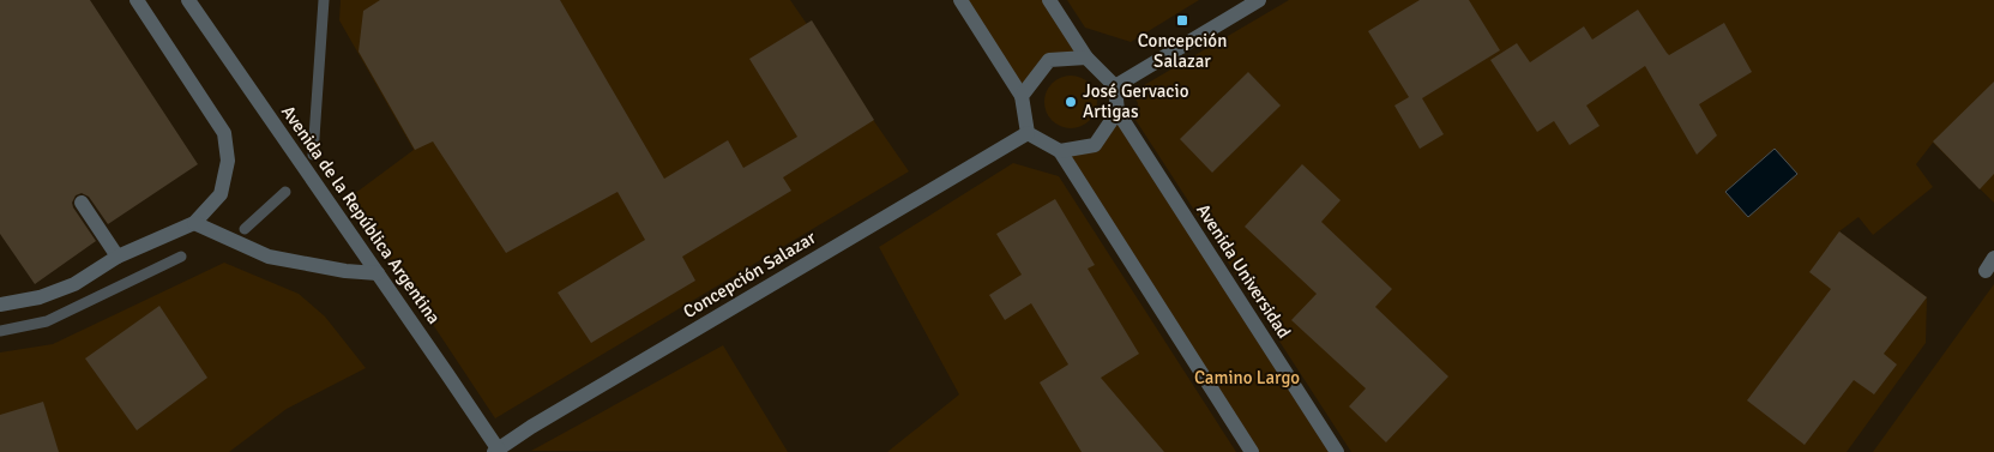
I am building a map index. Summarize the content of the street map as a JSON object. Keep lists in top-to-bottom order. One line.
{"streets":{"street":["Avenida de la República Argentina","Avenida Universidad","Concepción Salazar"]},"crossings":[["Avenida de la República Argentina","Concepción Salazar"],["Avenida Universidad","Concepción Salazar"]],"parks":["Camino Largo"],"places":{"transit":["Concepción Salazar"],"other":["José Gervacio Artigas"]}}
